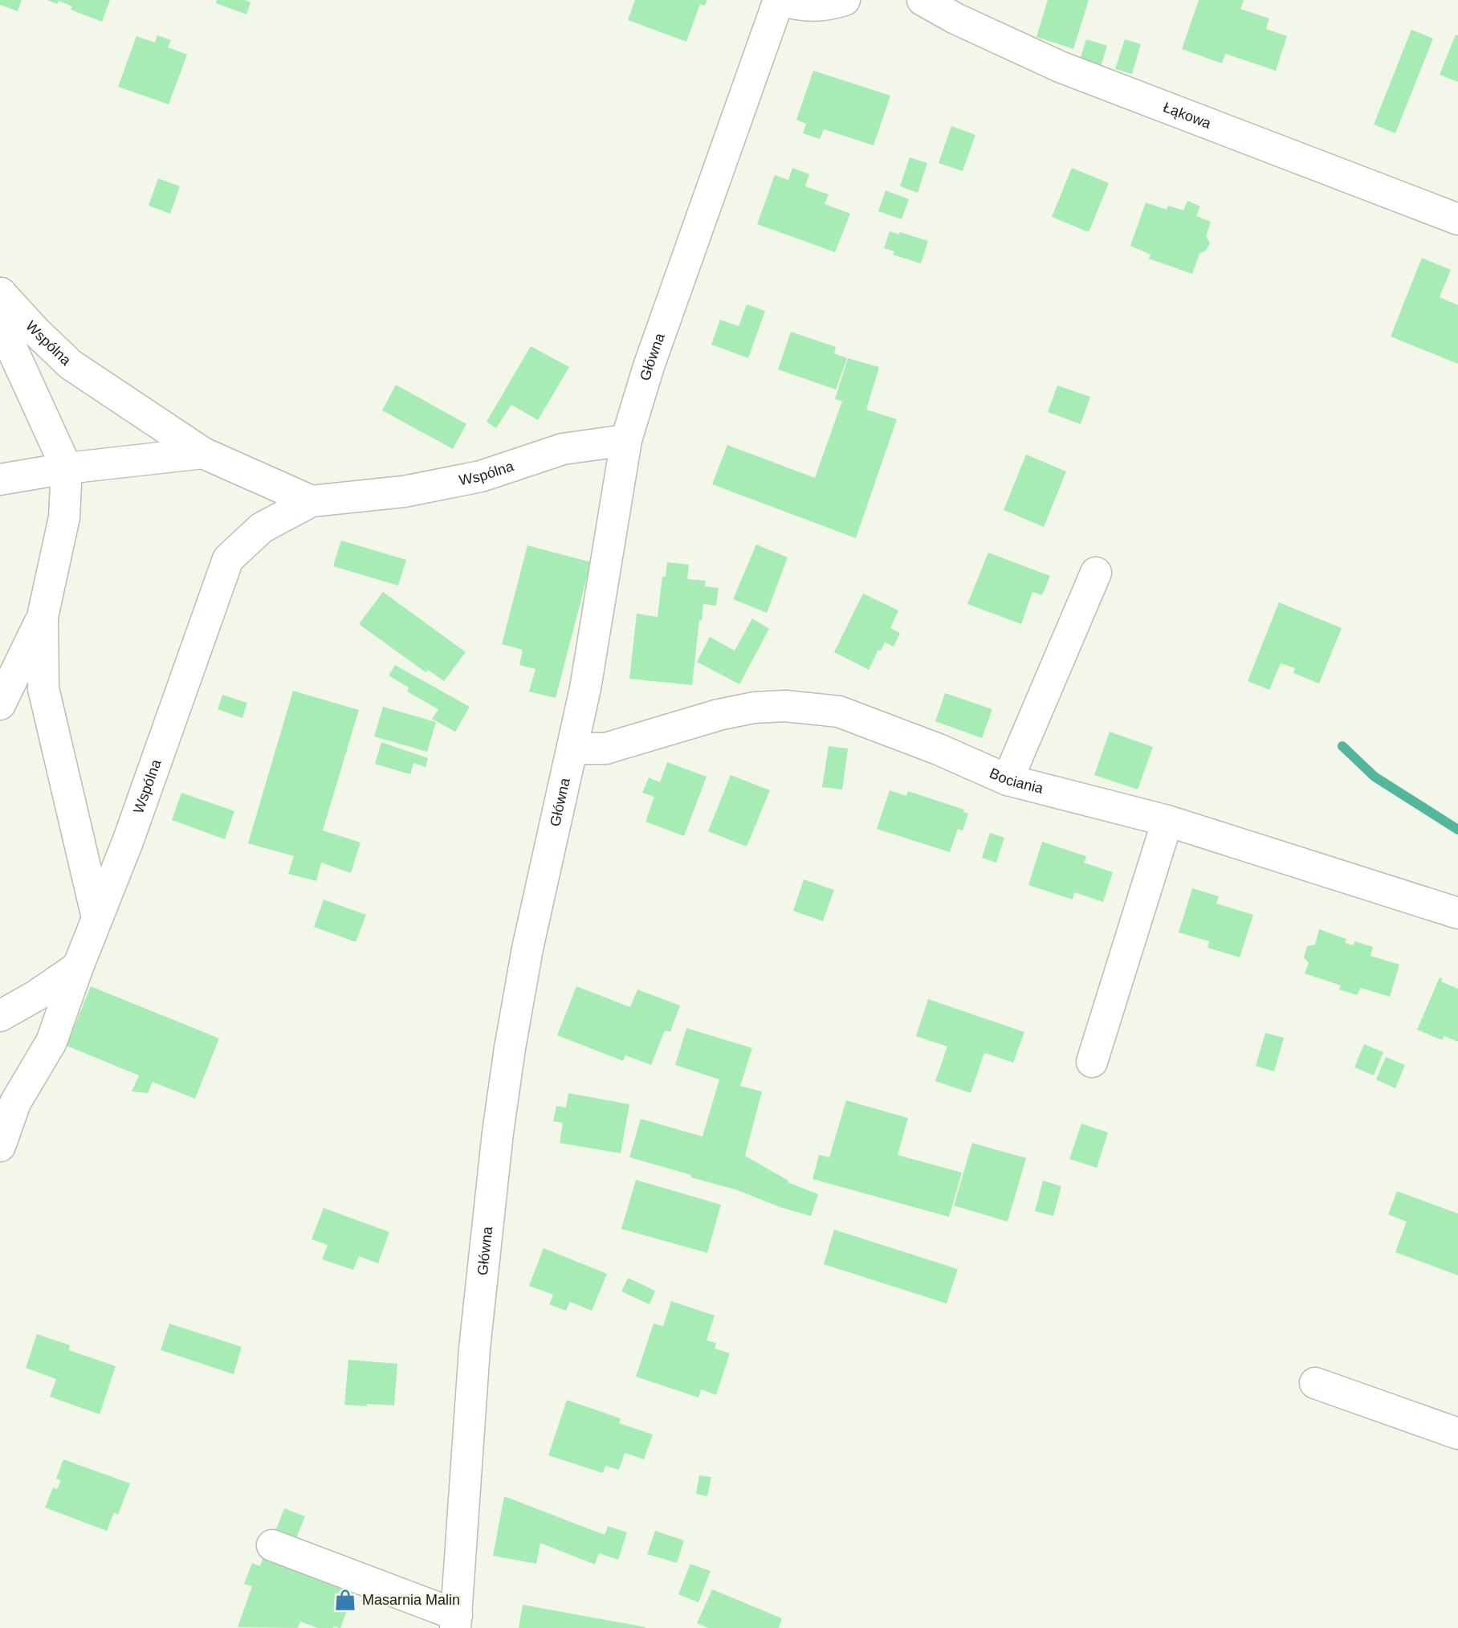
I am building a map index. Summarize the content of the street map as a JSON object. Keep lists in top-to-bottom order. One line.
{"streets":{"street":["Łąkowa","Wspólna","Główna","Bociania"]},"crossings":[["Wspólna","Główna"],["Główna","Bociania"]],"places":{"shop":["Masarnia Malin"]}}
